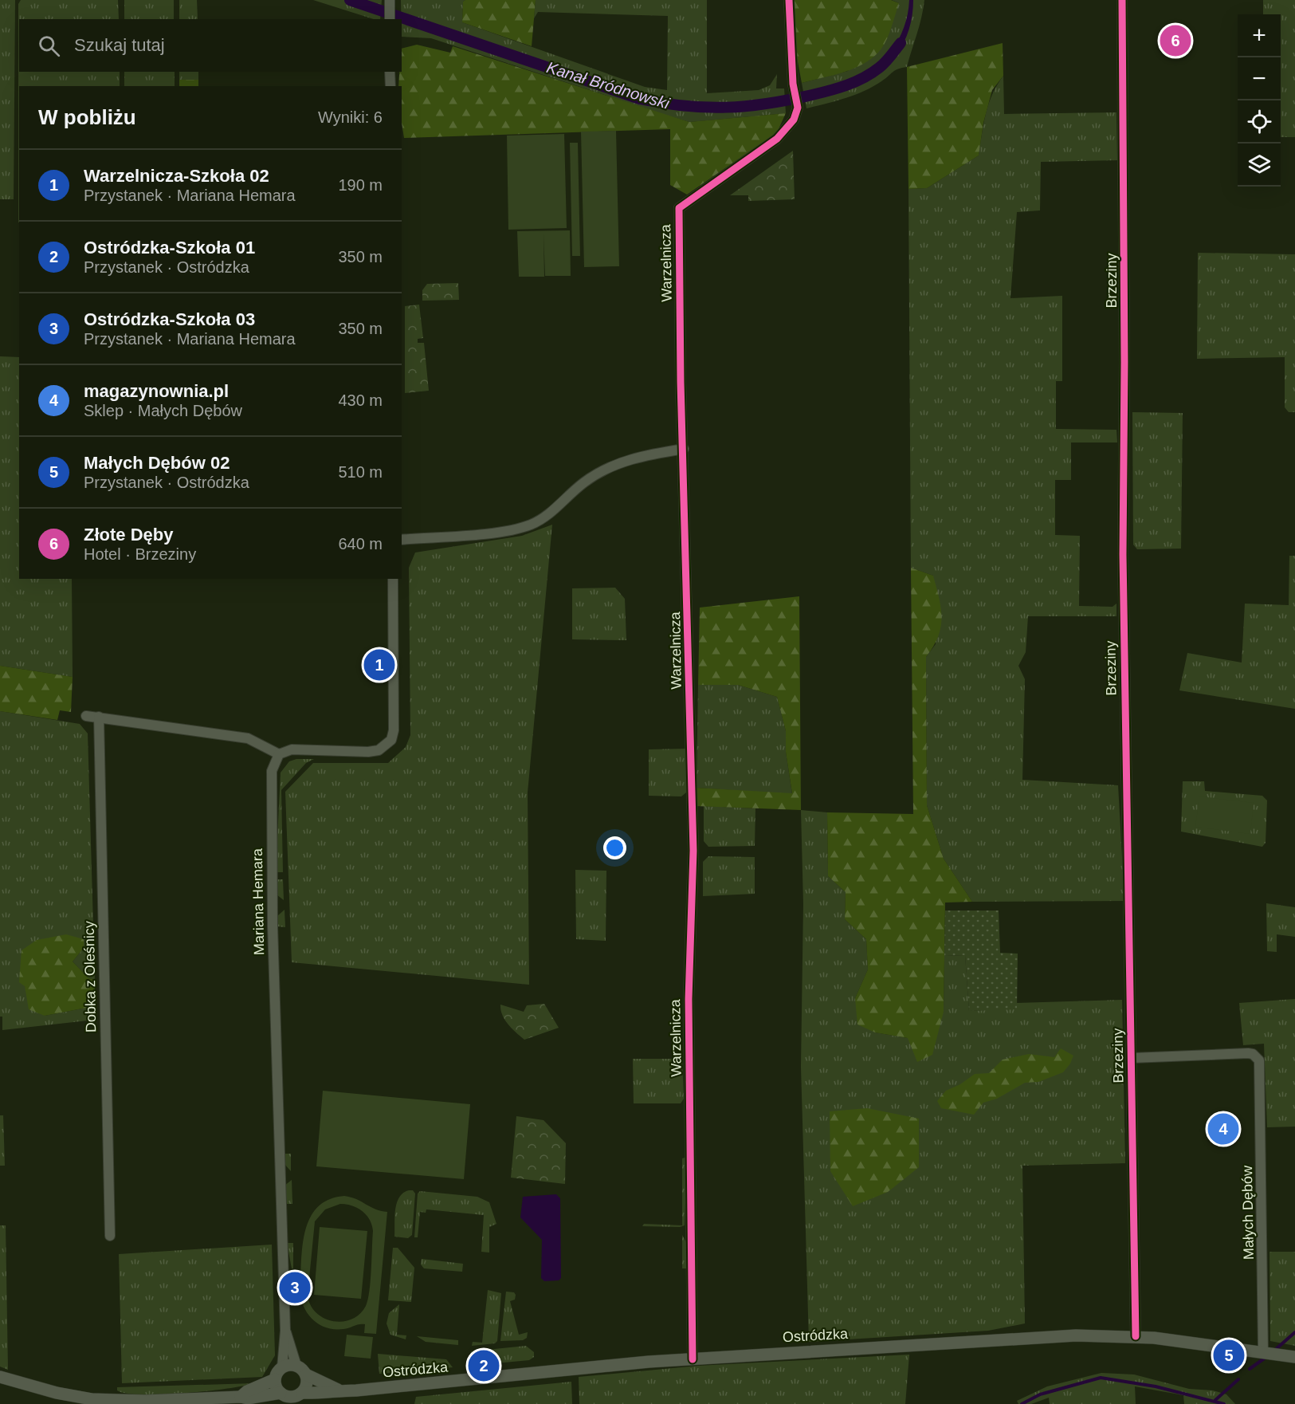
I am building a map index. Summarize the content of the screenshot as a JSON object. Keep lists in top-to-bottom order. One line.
{"streets":{"street":["Warzelnicza","Brzeziny","Mariana Hemara","Dobka z Oleśnicy","Małych Dębów","Ostródzka"]},"crossings":[["Warzelnicza","Ostródzka"],["Brzeziny","Małych Dębów"],["Brzeziny","Ostródzka"],["Mariana Hemara","Ostródzka"],["Małych Dębów","Ostródzka"]],"water":["Kanał Bródnowski"],"page":{"map_buttons":["+","−"],"search":"Szukaj tutaj","pins":["6","1","4","3","5","2"],"heading":["W pobliżu","Wyniki: 6"],"list":[{"mark":"1","name":"Warzelnicza-Szkoła 02","note":"Przystanek · Mariana Hemara","value":"190 m"},{"mark":"2","name":"Ostródzka-Szkoła 01","note":"Przystanek · Ostródzka","value":"350 m"},{"mark":"3","name":"Ostródzka-Szkoła 03","note":"Przystanek · Mariana Hemara","value":"350 m"},{"mark":"4","name":"magazynownia.pl","note":"Sklep · Małych Dębów","value":"430 m"},{"mark":"5","name":"Małych Dębów 02","note":"Przystanek · Ostródzka","value":"510 m"},{"mark":"6","name":"Złote Dęby","note":"Hotel · Brzeziny","value":"640 m"}]}}
